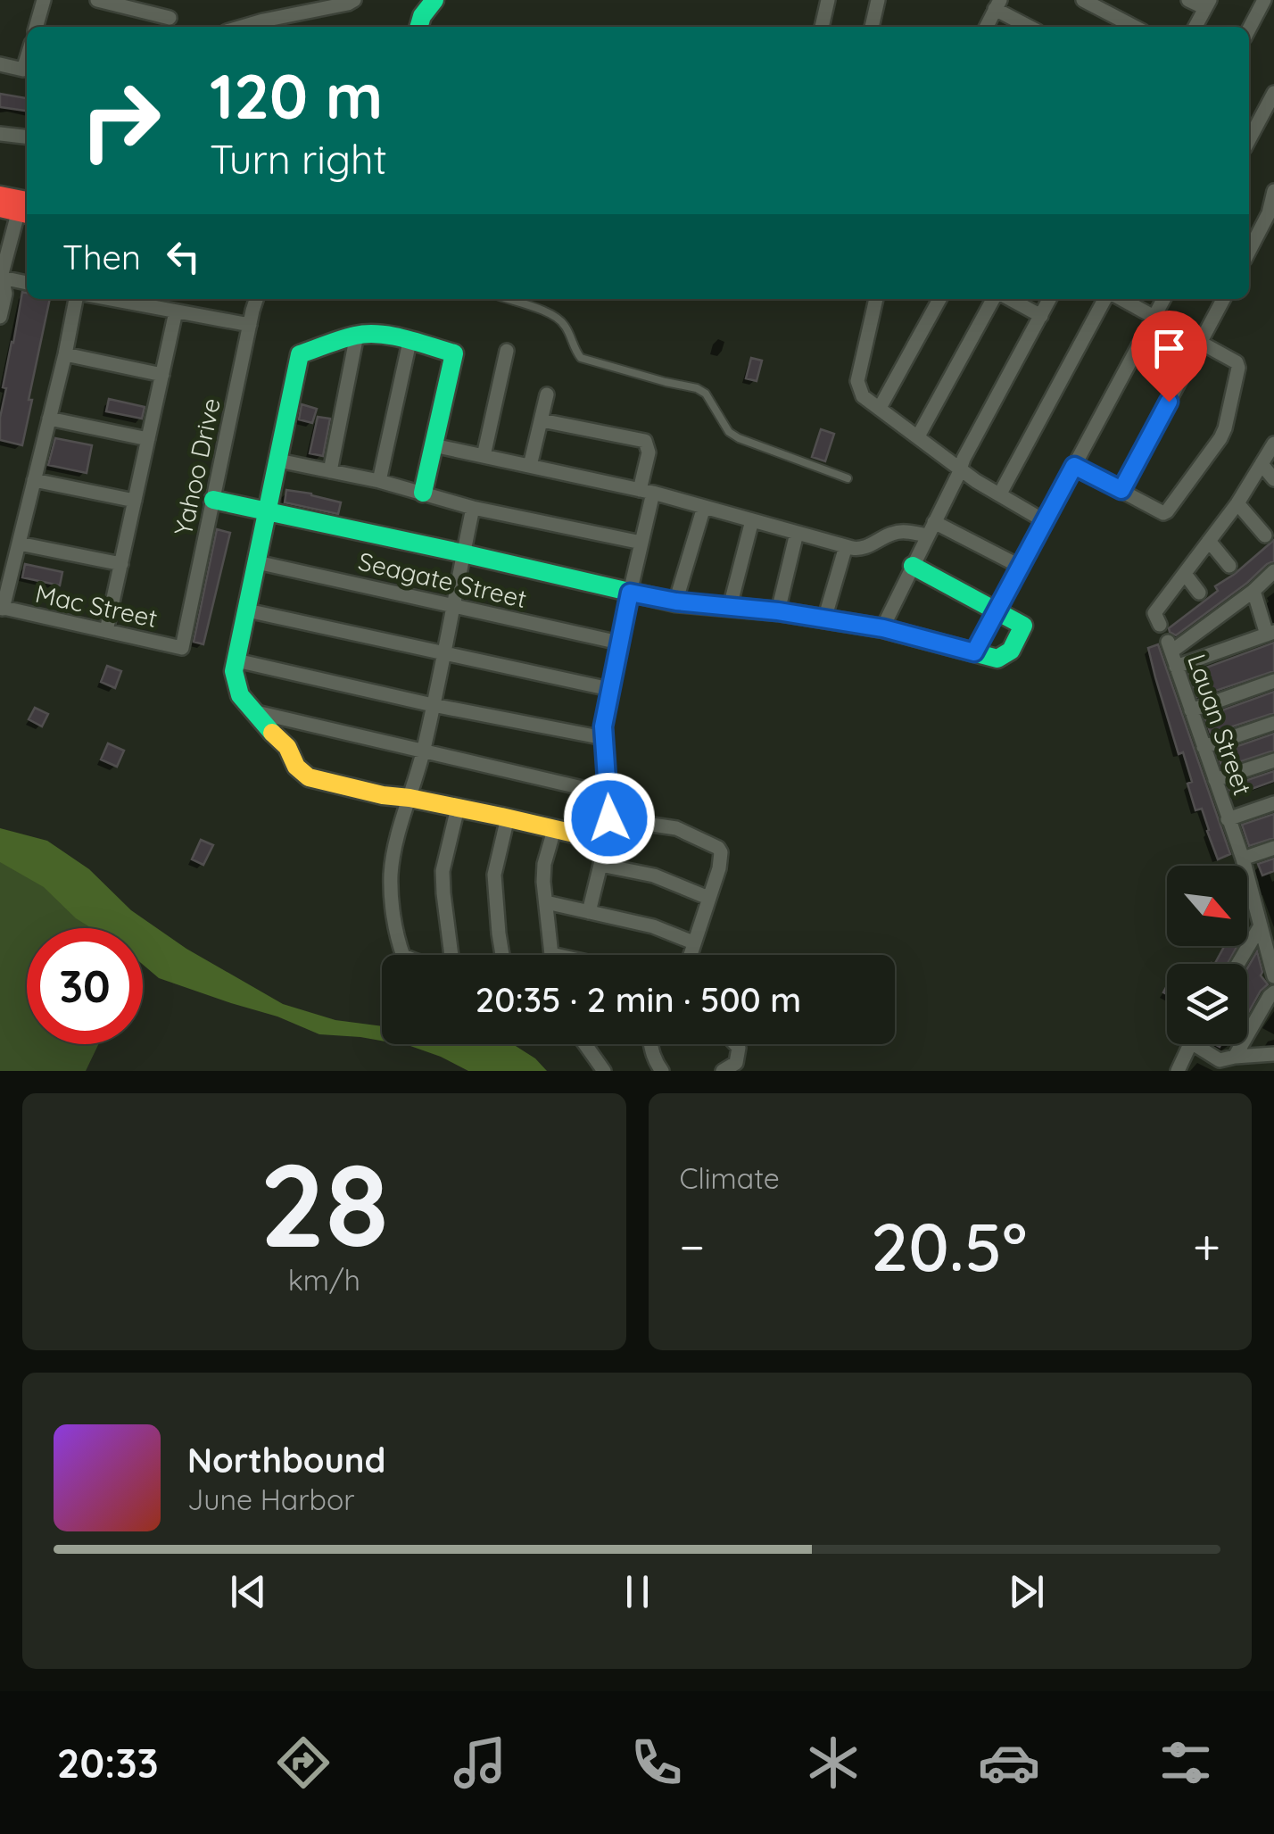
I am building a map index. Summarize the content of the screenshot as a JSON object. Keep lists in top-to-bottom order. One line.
{"streets":{"street":["Yahoo Drive","Seagate Street","Mac Street","Lauan Street"]},"crossings":[["Yahoo Drive","Mac Street"]],"north":"bottom right","page":{"turn":["120 m","Turn right"],"then":"Then","limit":"30","trip":"20:35 · 2 min · 500 m","tile":[["28","km/h"],"Climate"],"heat":["−","20.5°","+"],"song":["Northbound","June Harbor"],"tabs":"20:33"}}
